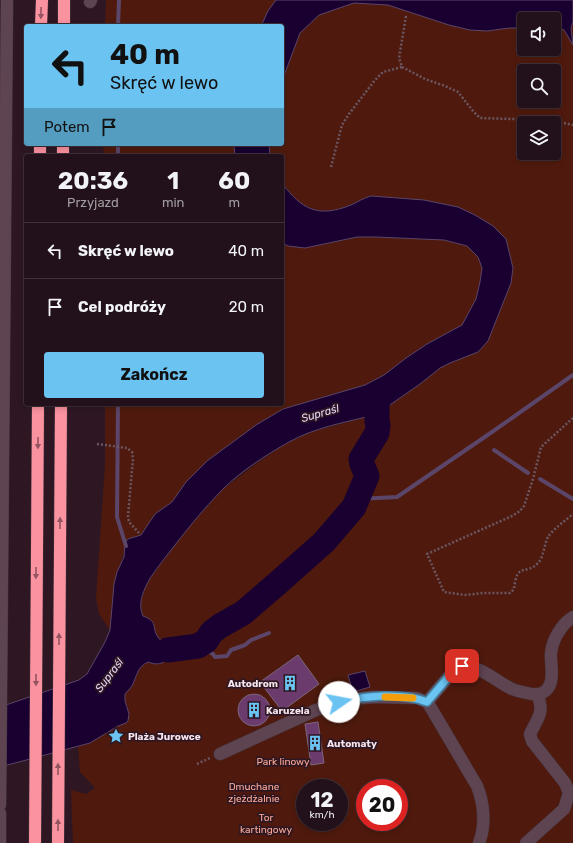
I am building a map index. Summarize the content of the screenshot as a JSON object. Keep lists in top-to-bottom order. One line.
{"water":["Supraśl"],"parks":["Park linowy","Dmuchane zjeżdżalnie","Tor kartingowy"],"places":{"building":["Autodrom","Karuzela","Automaty"],"place":["Plaża Jurowce"]},"page":{"turn":["40 m","Skręć w lewo"],"then":"Potem","eta":["20:36","Przyjazd","1","min","60","m"],"list":[{"name":"Skręć w lewo","value":"40 m"},{"name":"Cel podróży","value":"20 m"}],"buttons":"Zakończ","speed":"12 km/h","limit":"20"}}
